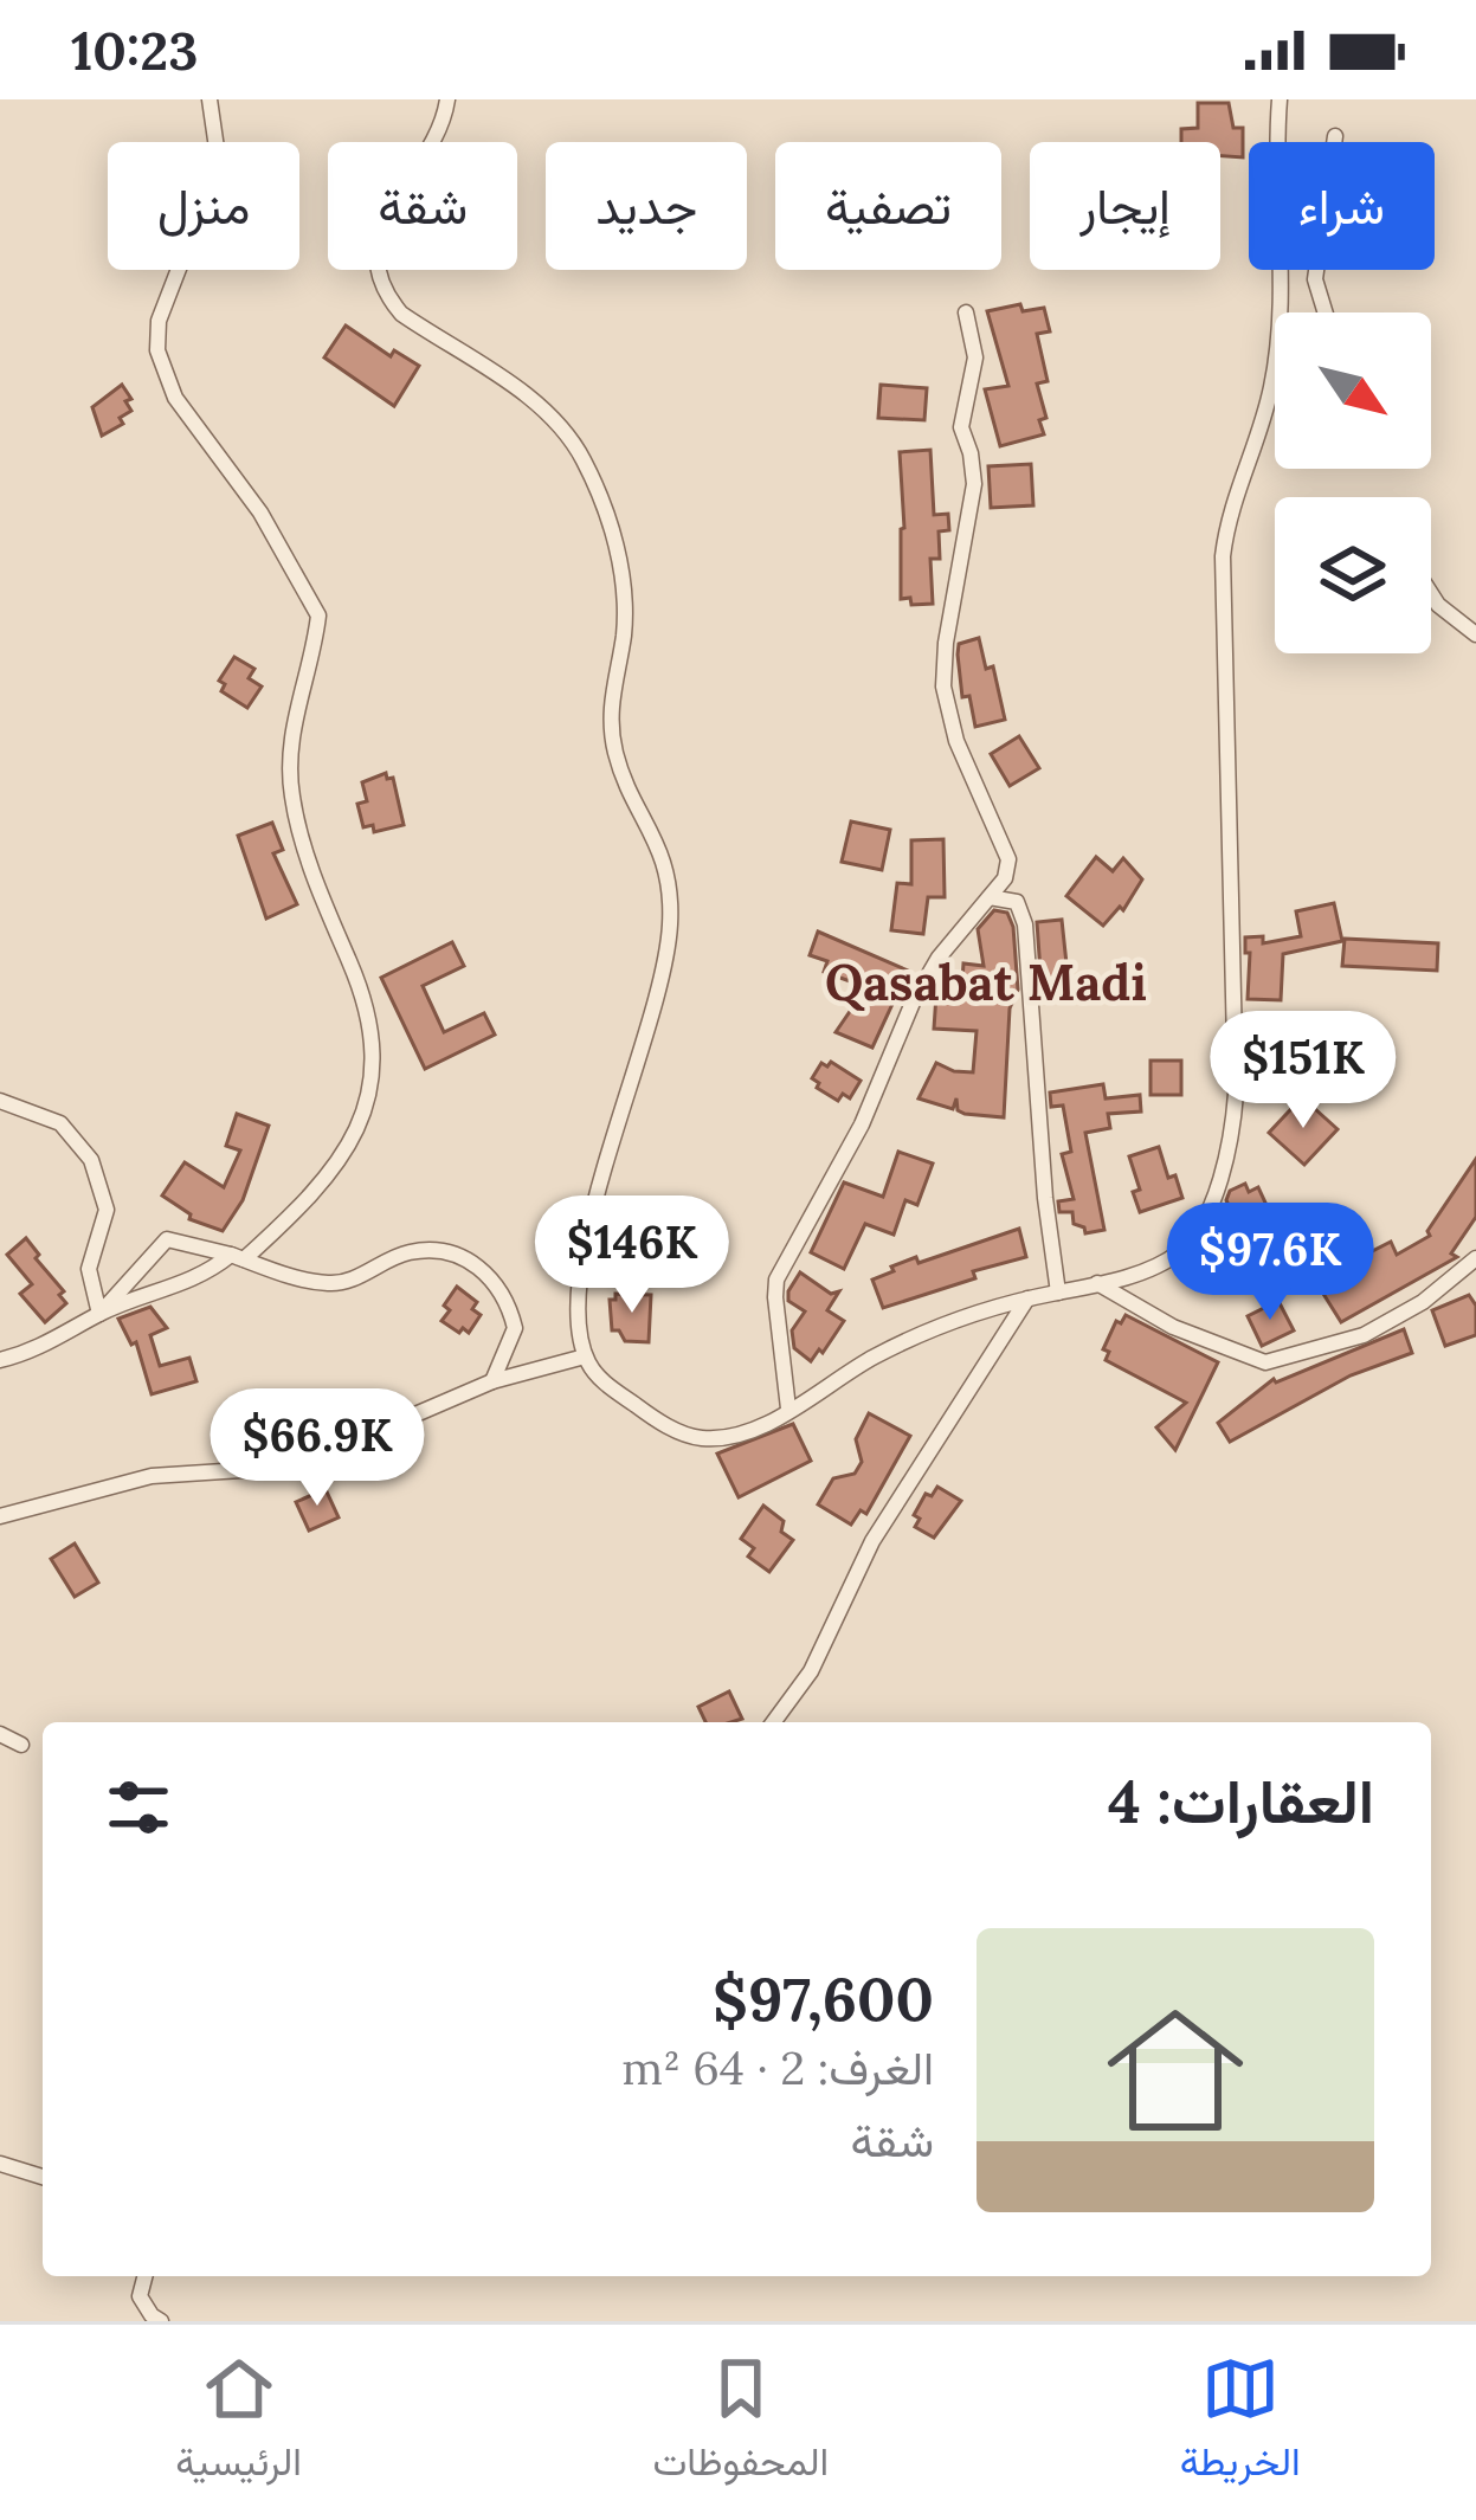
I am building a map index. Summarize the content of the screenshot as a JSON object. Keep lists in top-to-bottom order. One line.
{"districts":["Qasabat Madi"],"north":"bottom right","page":{"status":"10:23","chip":["شراء","إيجار","تصفية","جديد","شقة","منزل"],"price":["$151K","$146K","$97.6K","$66.9K"],"heading":"العقارات: 4","list":[{"name":"$97,600","note":"الغرف: 2 · 64 m² · شقة"}],"tabs":["الخريطة","المحفوظات","الرئيسية"]}}
